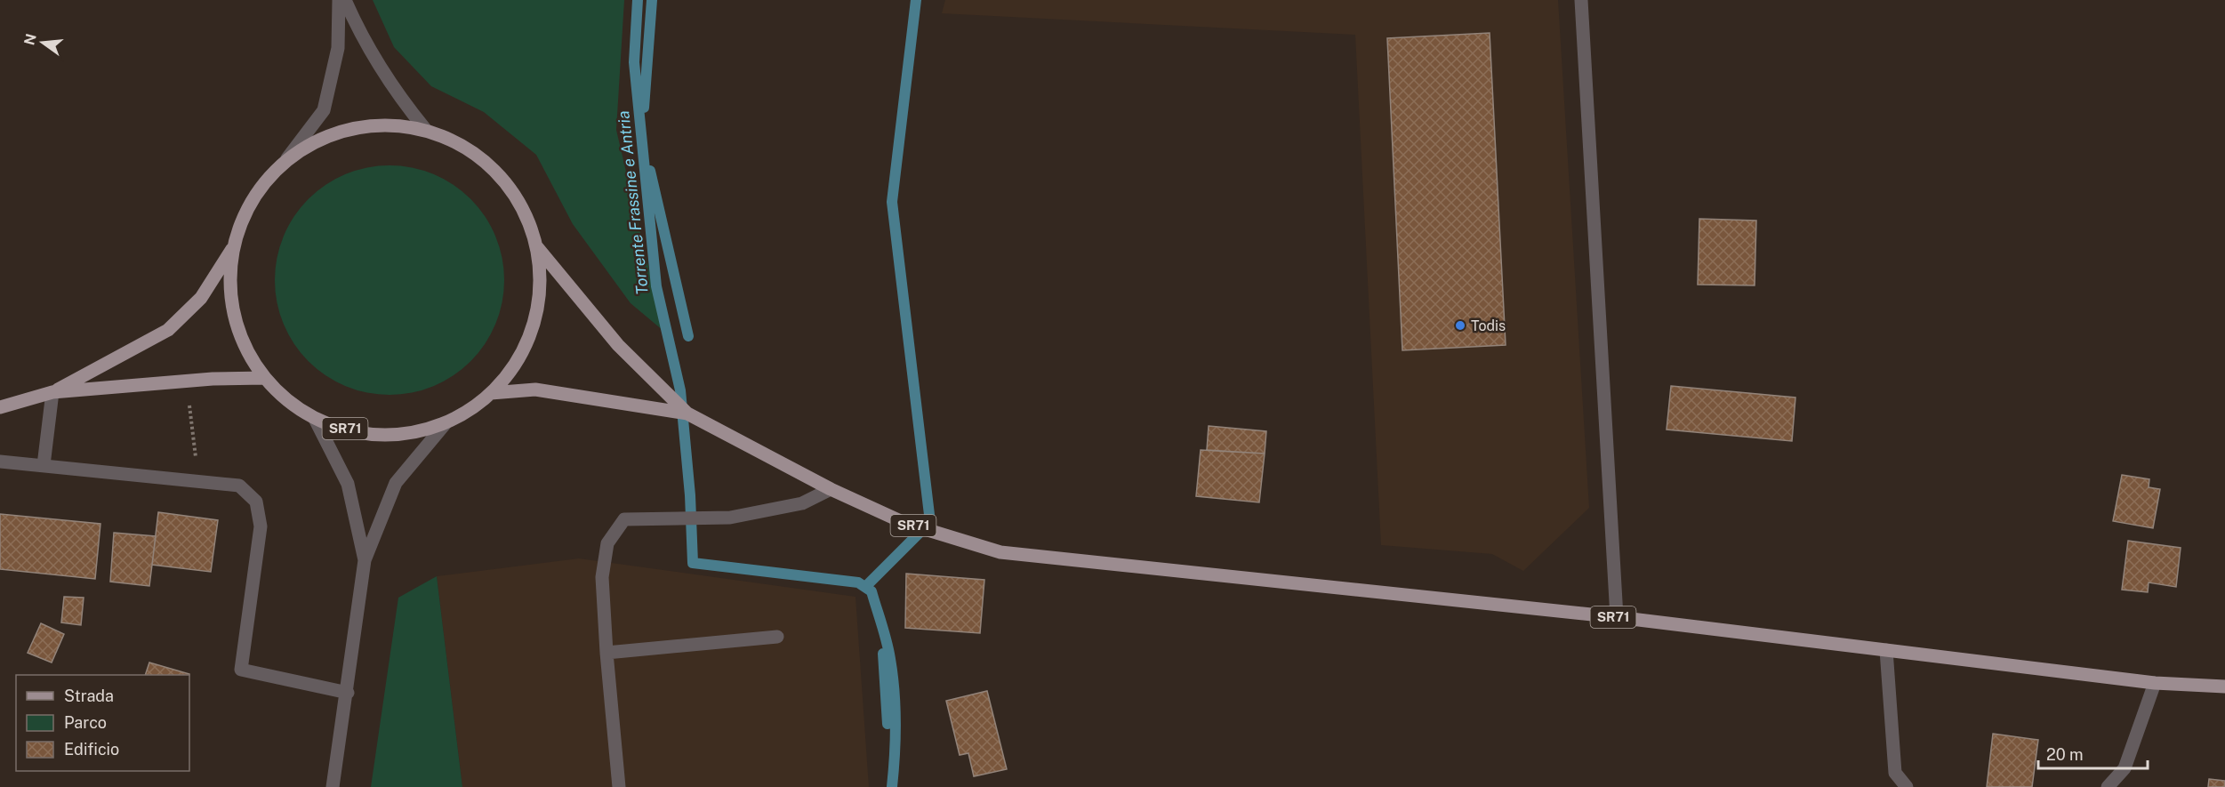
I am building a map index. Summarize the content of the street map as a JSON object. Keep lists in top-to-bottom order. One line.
{"streets":{"main road":["SR71"]},"water":["Torrente Frassine e Antria"],"places":["Todis"],"legend":["Strada","Parco","Edificio"],"scale_bar":"20 m","north":"left"}
